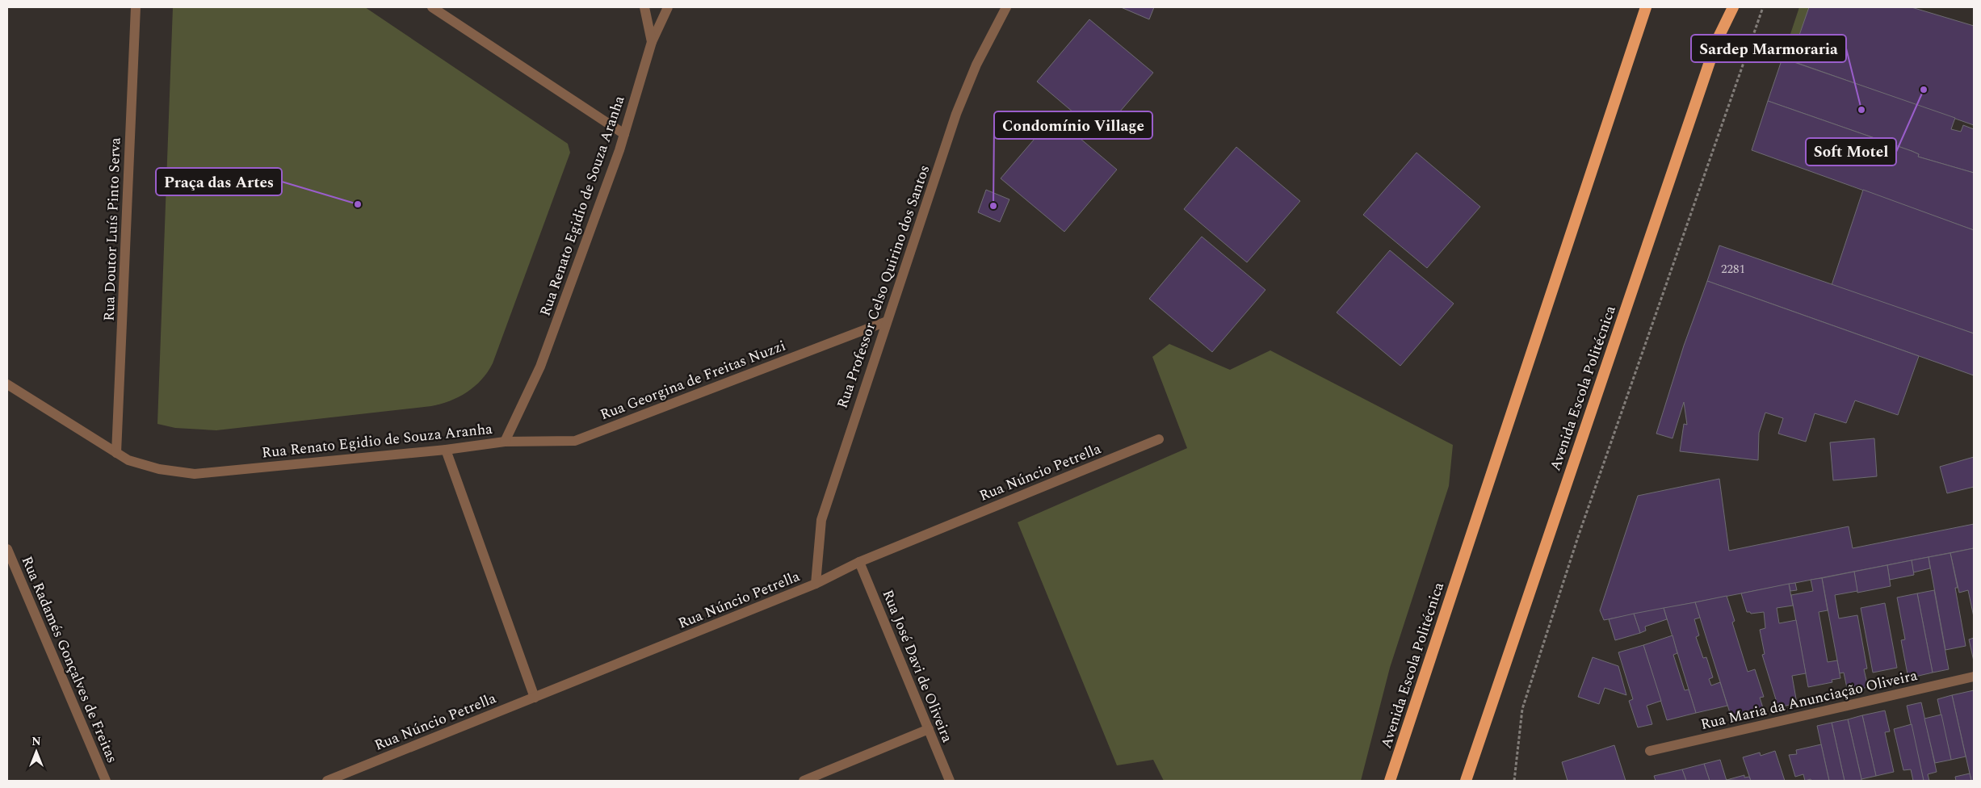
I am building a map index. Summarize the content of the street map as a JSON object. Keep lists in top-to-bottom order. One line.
{"streets":{"highway":["Avenida Escola Politécnica"],"street":["Rua Renato Egidio de Souza Aranha","Rua Doutor Luís Pinto Serva","Rua Professor Celso Quirino dos Santos","Rua Georgina de Freitas Nuzzi","Rua Núncio Petrella","Rua Radamés Gonçalves de Freitas","Rua José Davi de Oliveira","Rua Maria da Anunciação Oliveira"]},"crossings":[["Rua Renato Egidio de Souza Aranha","Rua Doutor Luís Pinto Serva"],["Rua Renato Egidio de Souza Aranha","Rua Georgina de Freitas Nuzzi"],["Rua Professor Celso Quirino dos Santos","Rua Georgina de Freitas Nuzzi"],["Rua Professor Celso Quirino dos Santos","Rua Núncio Petrella"],["Rua Núncio Petrella","Rua José Davi de Oliveira"]],"places":["Soft Motel","Sardep Marmoraria","Praça das Artes","Condomínio Village"],"house_numbers":["2281"],"north":"top"}
